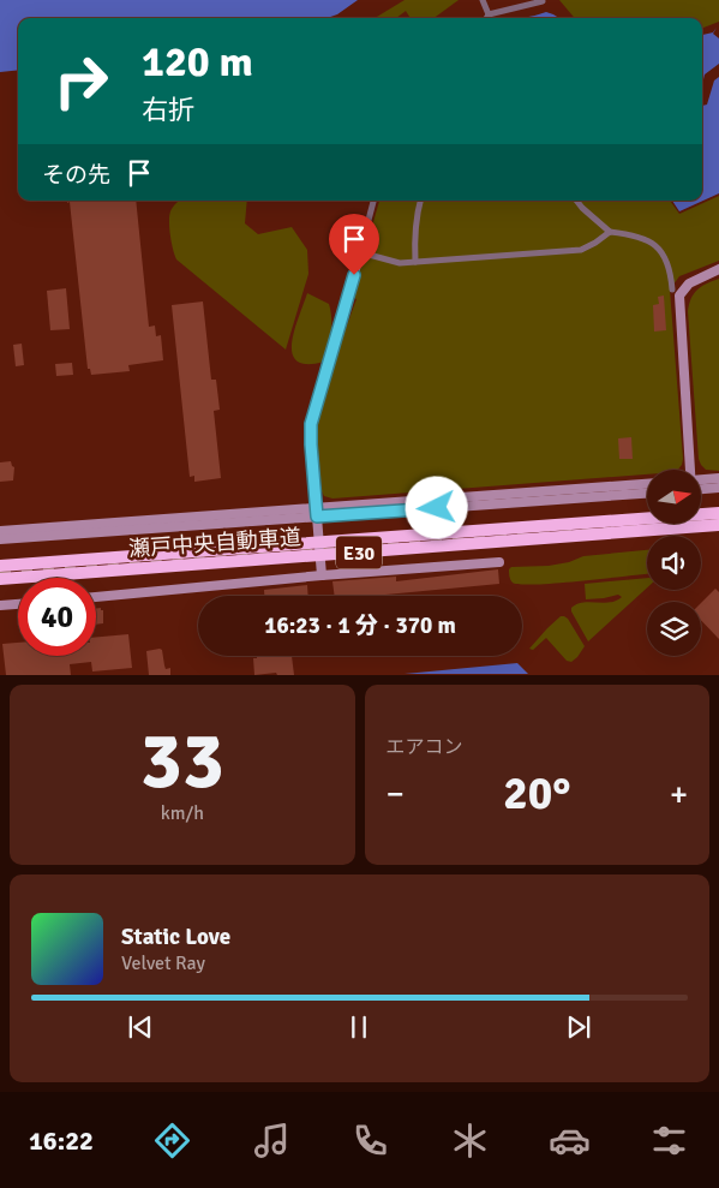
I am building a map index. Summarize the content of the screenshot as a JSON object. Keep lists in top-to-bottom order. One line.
{"streets":{"highway":["瀬戸中央自動車道","E30"]},"north":"right","page":{"turn":["120 m","右折"],"then":"その先","limit":"40","trip":"16:23 · 1 分 · 370 m","tile":[["33","km/h"],"エアコン"],"heat":["−","20°","+"],"song":["Static Love","Velvet Ray"],"tabs":"16:22"}}
